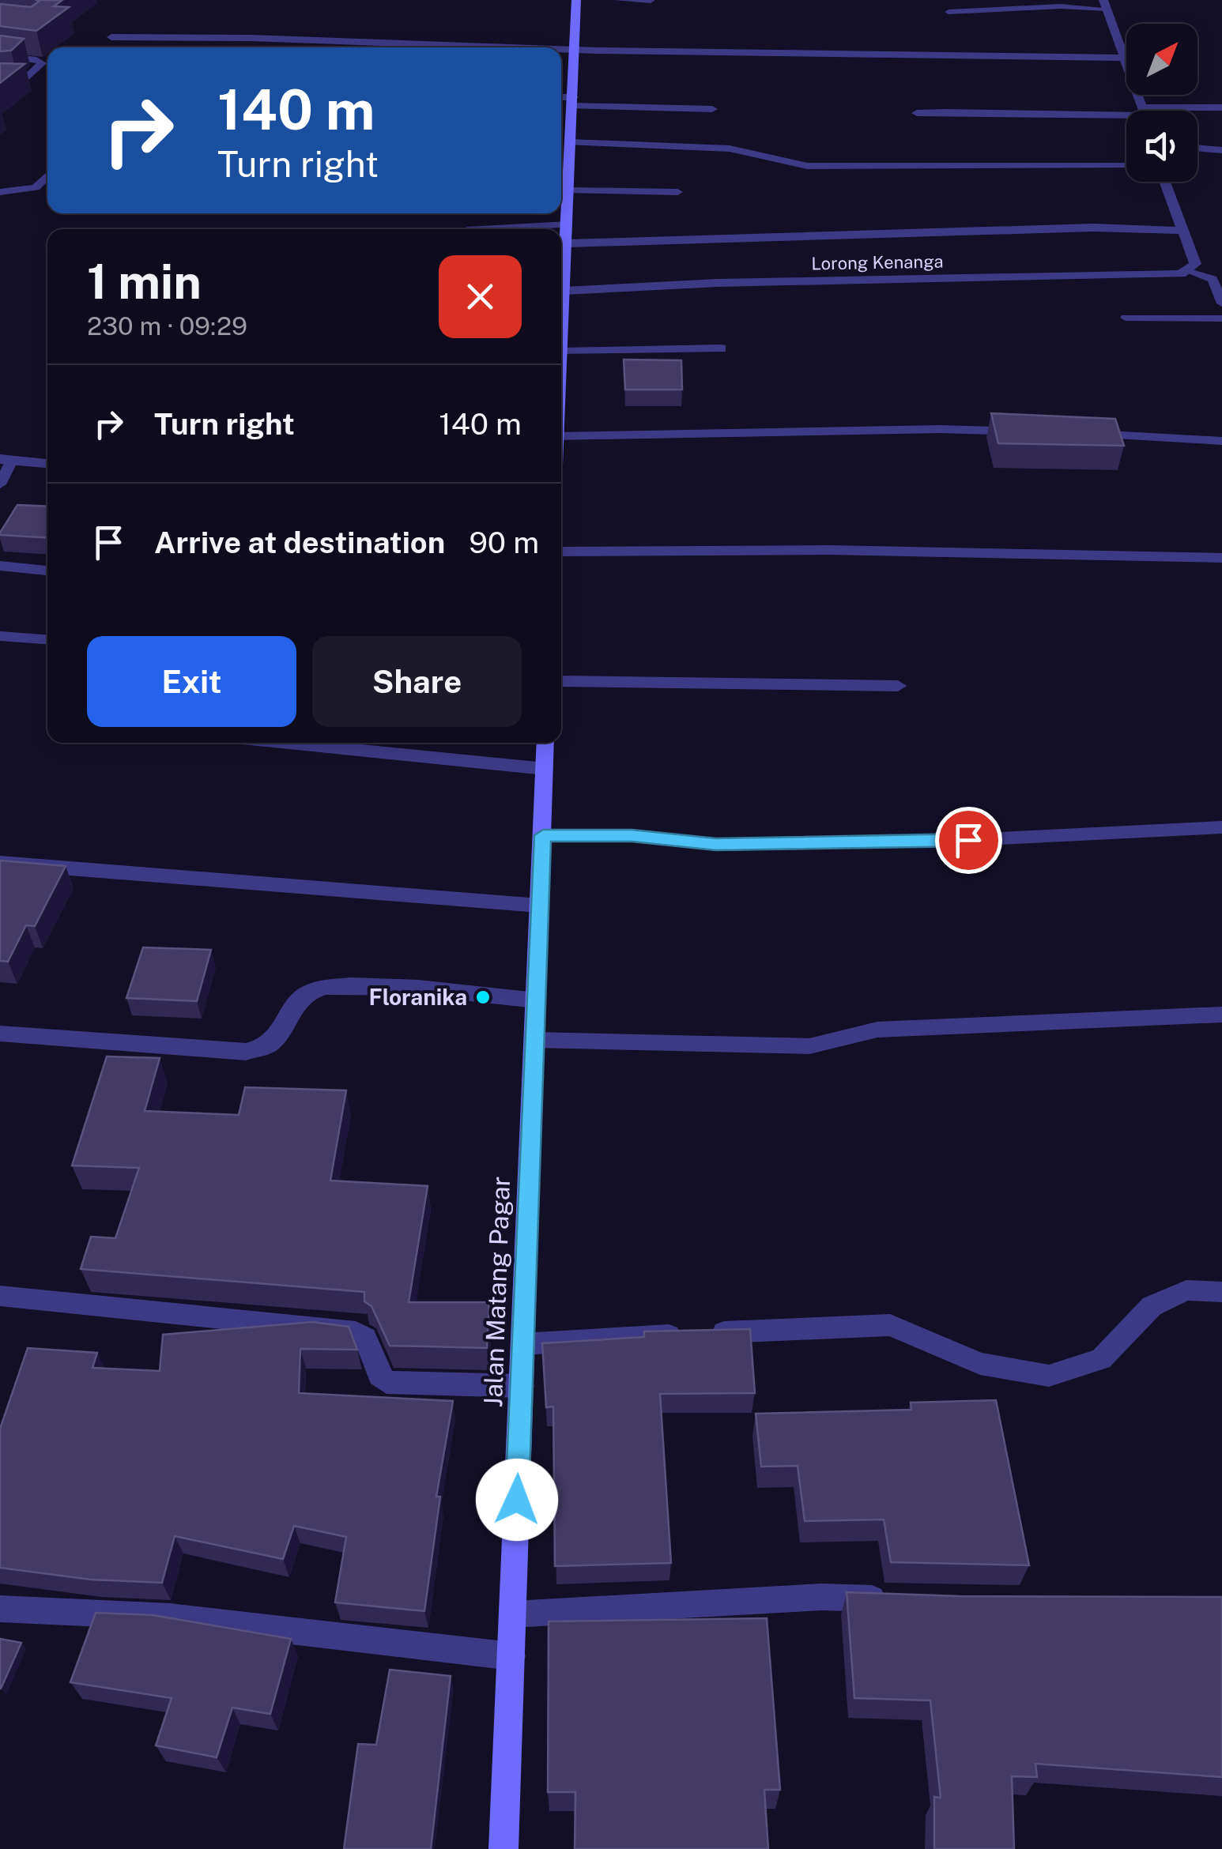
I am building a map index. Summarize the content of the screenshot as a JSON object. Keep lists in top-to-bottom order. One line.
{"streets":{"main road":["Jalan Matang Pagar"],"street":["Lorong Kenanga"]},"places":["Floranika"],"north":"top right","page":{"turn":["140 m","Turn right"],"heading":["1 min","230 m · 09:29"],"list":[{"name":"Turn right","value":"140 m"},{"name":"Arrive at destination","value":"90 m"}],"buttons":["Exit","Share"]}}
